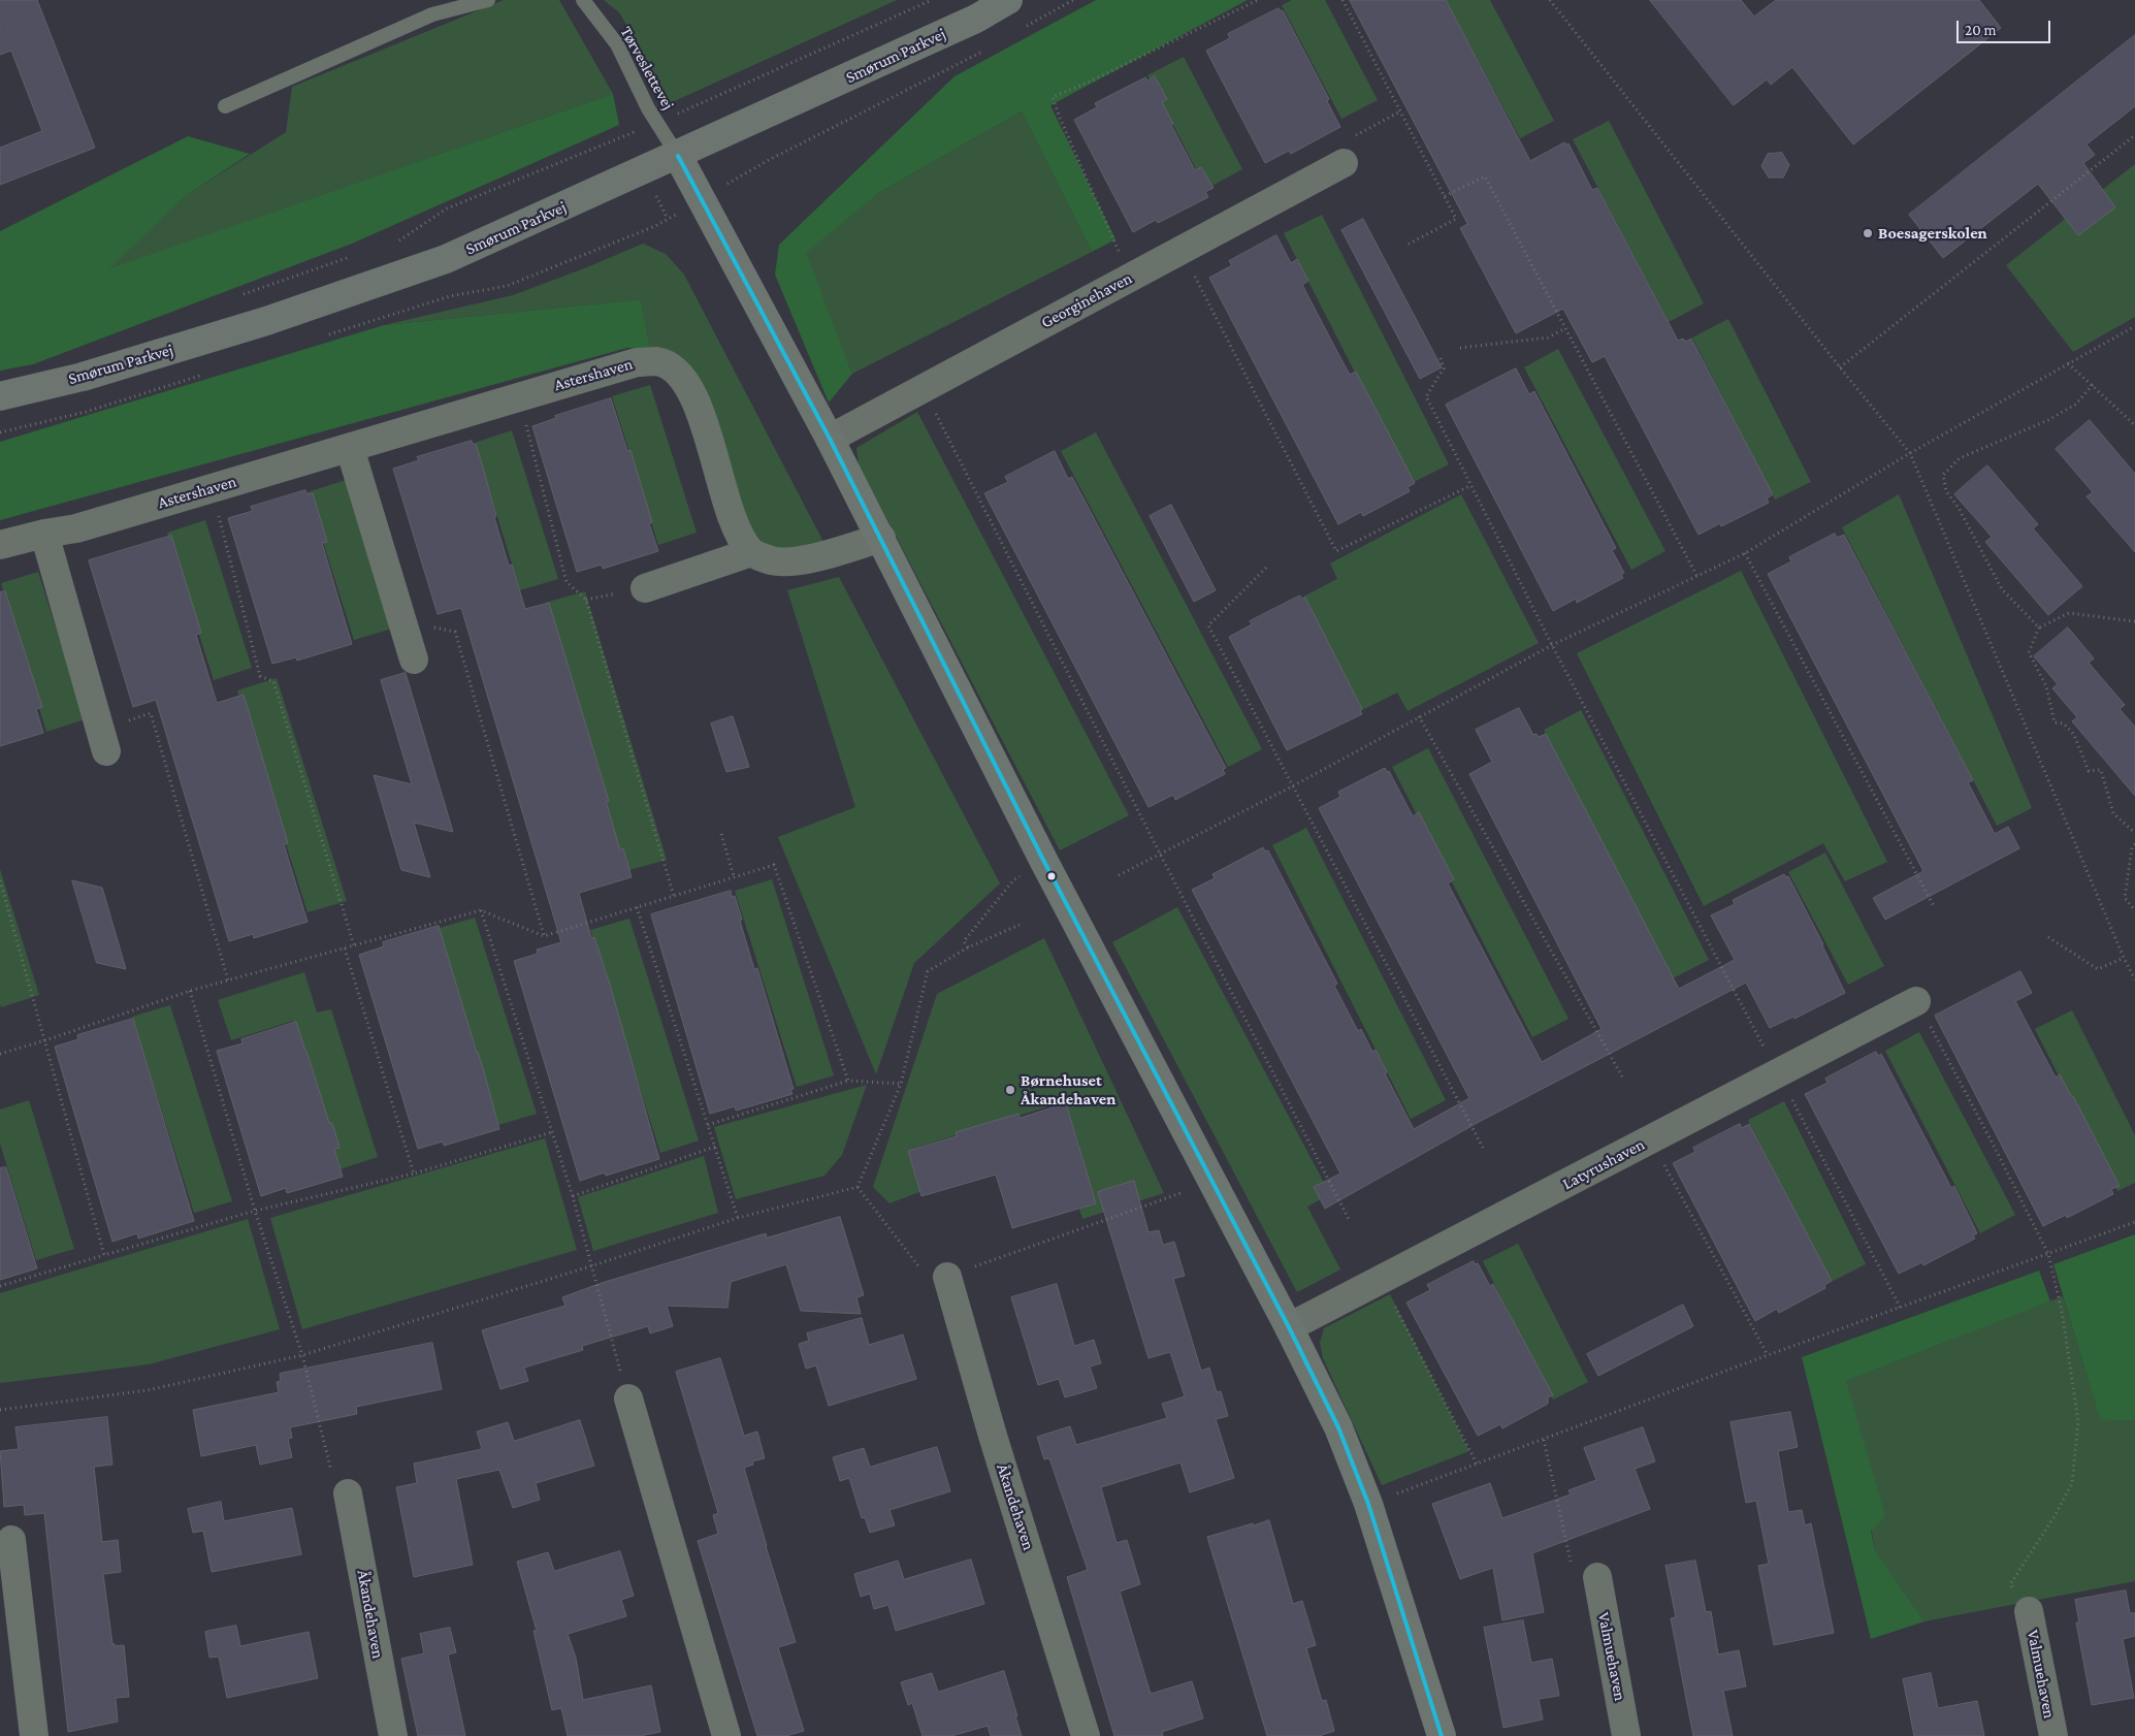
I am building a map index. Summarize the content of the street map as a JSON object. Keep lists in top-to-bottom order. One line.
{"streets":{"street":["Smørum Parkvej","Georginehaven","Astershaven","Latyrushaven","Åkandehaven","Valmuehaven"],"lane":["Tørveslettevej"]},"crossings":[["Smørum Parkvej","Tørveslettevej"]],"places":["Boesagerskolen","Børnehuset Åkandehaven"],"scale_bar":"20 m"}
